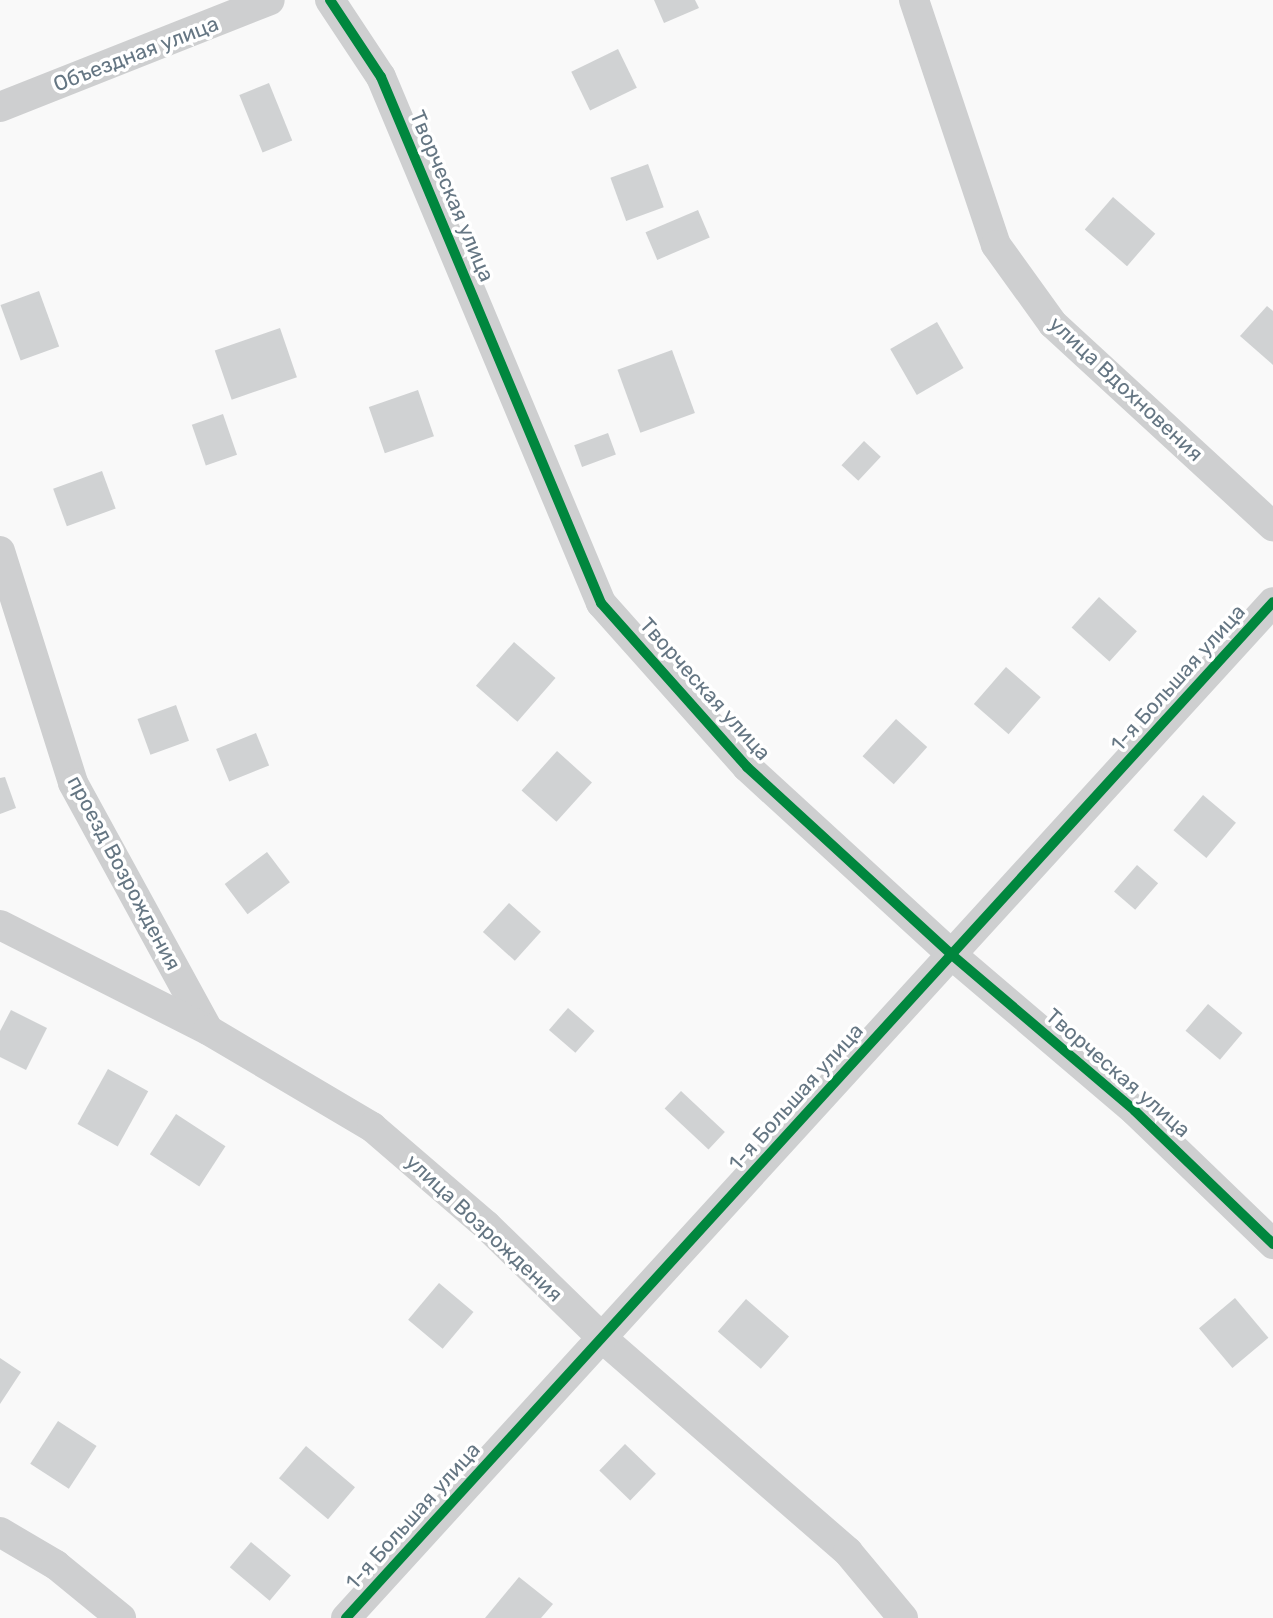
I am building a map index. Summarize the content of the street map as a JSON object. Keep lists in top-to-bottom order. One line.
{"streets":{"street":["Объездная улица","Творческая улица","улица Вдохновения","1-я Большая улица","проезд Возрождения","улица Возрождения"]},"crossings":[["Творческая улица","1-я Большая улица"],["1-я Большая улица","улица Возрождения"],["проезд Возрождения","улица Возрождения"]]}
